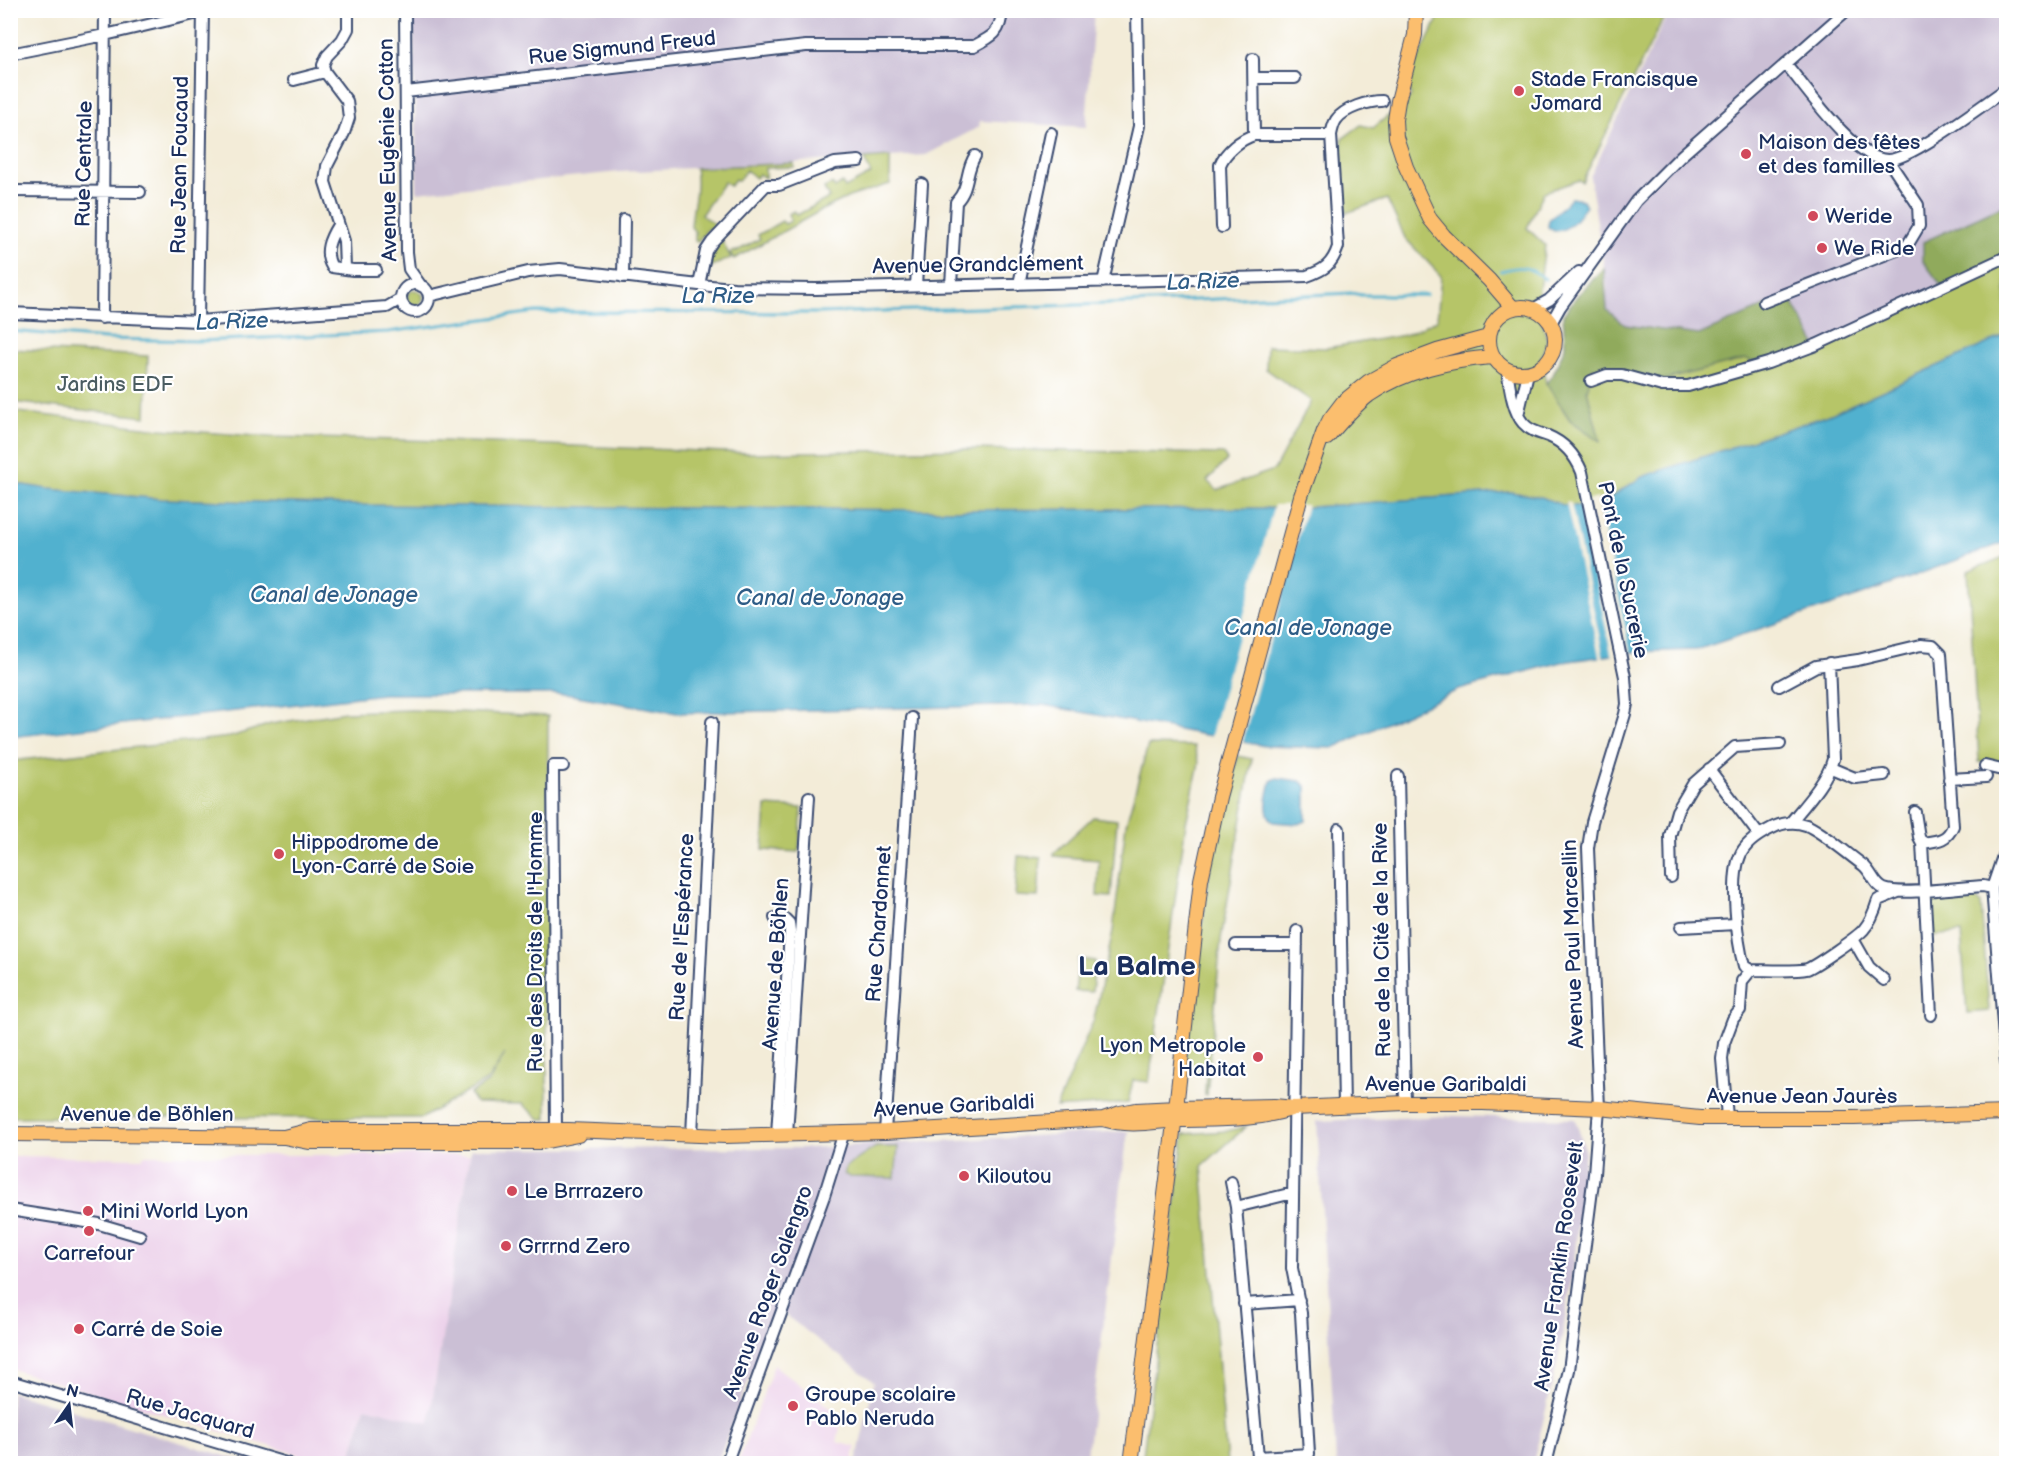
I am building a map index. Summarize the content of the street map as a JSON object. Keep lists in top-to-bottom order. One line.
{"streets":{"main road":["Avenue de Böhlen","Avenue Garibaldi","Avenue Jean Jaurès"],"street":["Rue Sigmund Freud","Avenue Eugénie Cotton","Rue Centrale","Rue Jean Foucaud","Avenue Grandclément","Pont de la Sucrerie","Rue Chardonnet","Rue de l'Espérance","Rue de la Cité de la Rive","Rue des Droits de l'Homme","Avenue Paul Marcellin","Avenue Franklin Roosevelt","Avenue Roger Salengro","Rue Jacquard"]},"crossings":[["Rue Sigmund Freud","Avenue Eugénie Cotton"],["Avenue Eugénie Cotton","Avenue Grandclément"],["Pont de la Sucrerie","Avenue Paul Marcellin"],["Rue Chardonnet","Avenue Garibaldi"],["Rue de l'Espérance","Avenue de Böhlen"],["Rue de la Cité de la Rive","Avenue Garibaldi"],["Rue des Droits de l'Homme","Avenue de Böhlen"],["Avenue Paul Marcellin","Avenue Garibaldi"],["Avenue Paul Marcellin","Avenue Jean Jaurès"],["Avenue Paul Marcellin","Avenue Franklin Roosevelt"],["Avenue de Böhlen","Avenue Garibaldi"],["Avenue de Böhlen","Avenue Roger Salengro"],["Avenue Garibaldi","Avenue Jean Jaurès"],["Avenue Garibaldi","Avenue Franklin Roosevelt"],["Avenue Garibaldi","Avenue Roger Salengro"],["Avenue Jean Jaurès","Avenue Franklin Roosevelt"]],"districts":["La Balme"],"water":["La Rize","Canal de Jonage"],"parks":["Jardins EDF"],"places":["Stade Francisque Jomard","Maison des fêtes et des familles","Weride","We Ride","Hippodrome de Lyon-Carré de Soie","Lyon Metropole Habitat","Kiloutou","Le Brrrazero","Mini World Lyon","Carrefour","Grrrnd Zero","Carré de Soie","Groupe scolaire Pablo Neruda"],"north":"top"}
